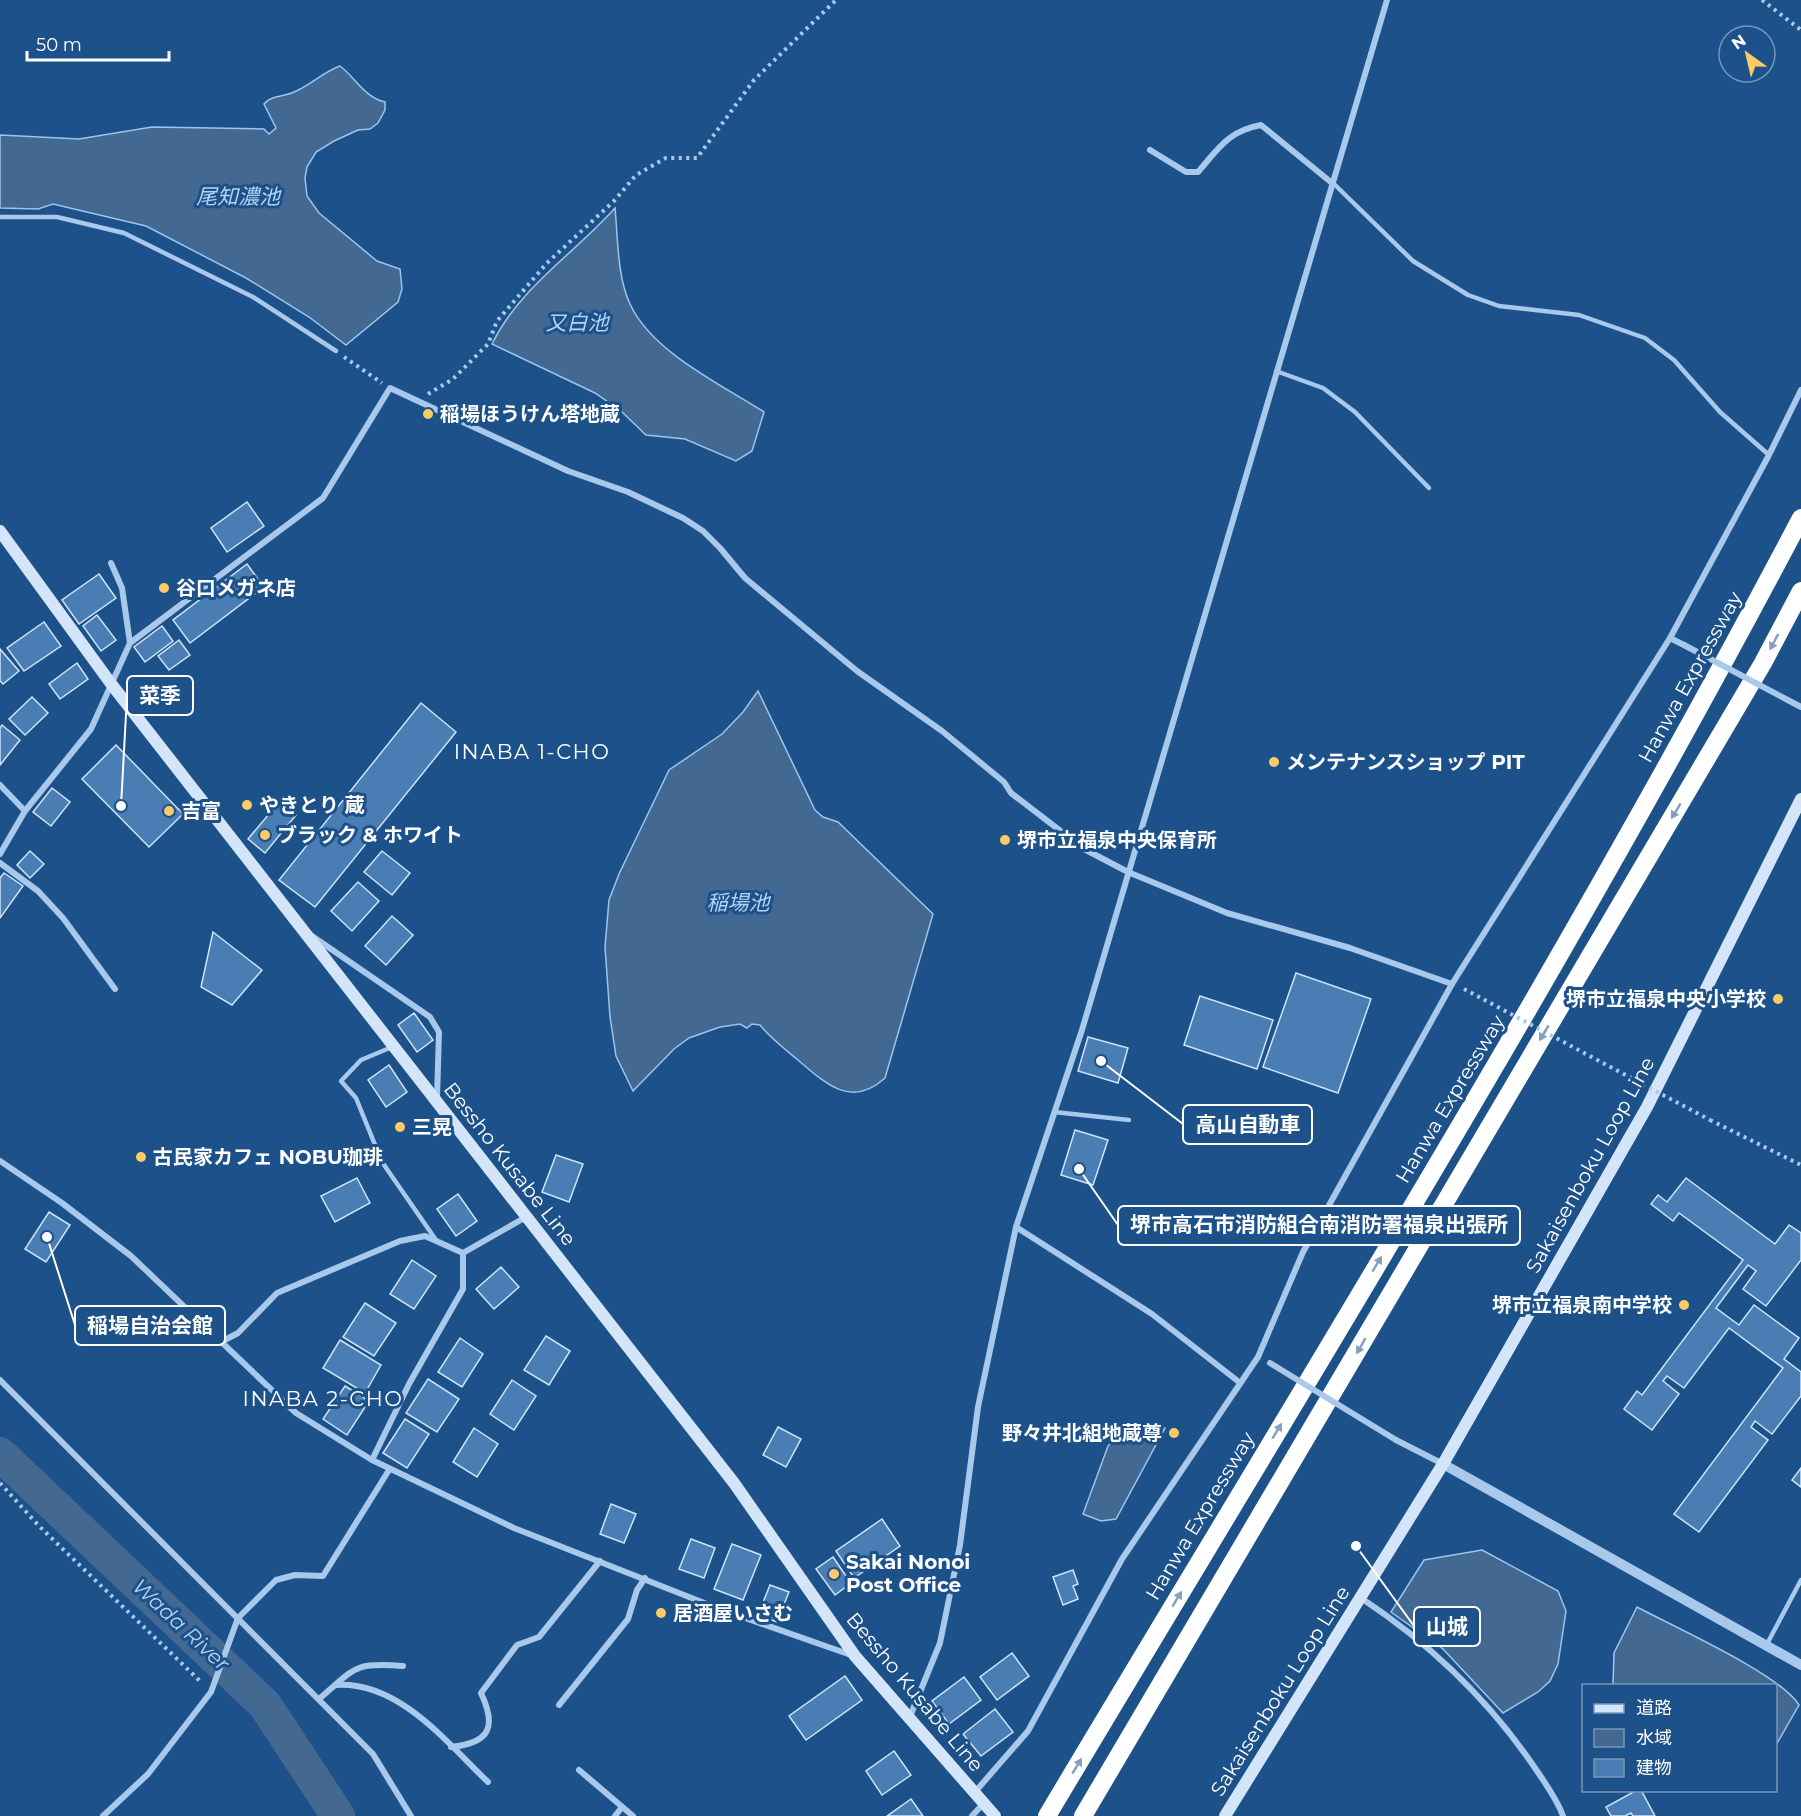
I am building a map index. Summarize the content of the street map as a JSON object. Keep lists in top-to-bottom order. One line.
{"streets":{"highway":["Hanwa Expressway"],"main road":["Bessho Kusabe Line","Sakaisenboku Loop Line"]},"districts":["INABA 1-CHO","INABA 2-CHO"],"water":["尾知濃池","又白池","稲場池","Wada River"],"places":["稲場ほうけん塔地蔵","谷口メガネ店","メンテナンスショップ PIT","やきとり 蔵","菜季","吉富","ブラック & ホワイト","堺市立福泉中央保育所","堺市立福泉中央小学校","高山自動車","三晃","古民家カフェ NOBU珈琲","堺市高石市消防組合南消防署福泉出張所","稲場自治会館","堺市立福泉南中学校","野々井北組地蔵尊","山城","Sakai Nonoi Post Office","居酒屋いさむ"],"legend":["道路","水域","建物"],"scale_bar":"50 m","north":"top left"}
